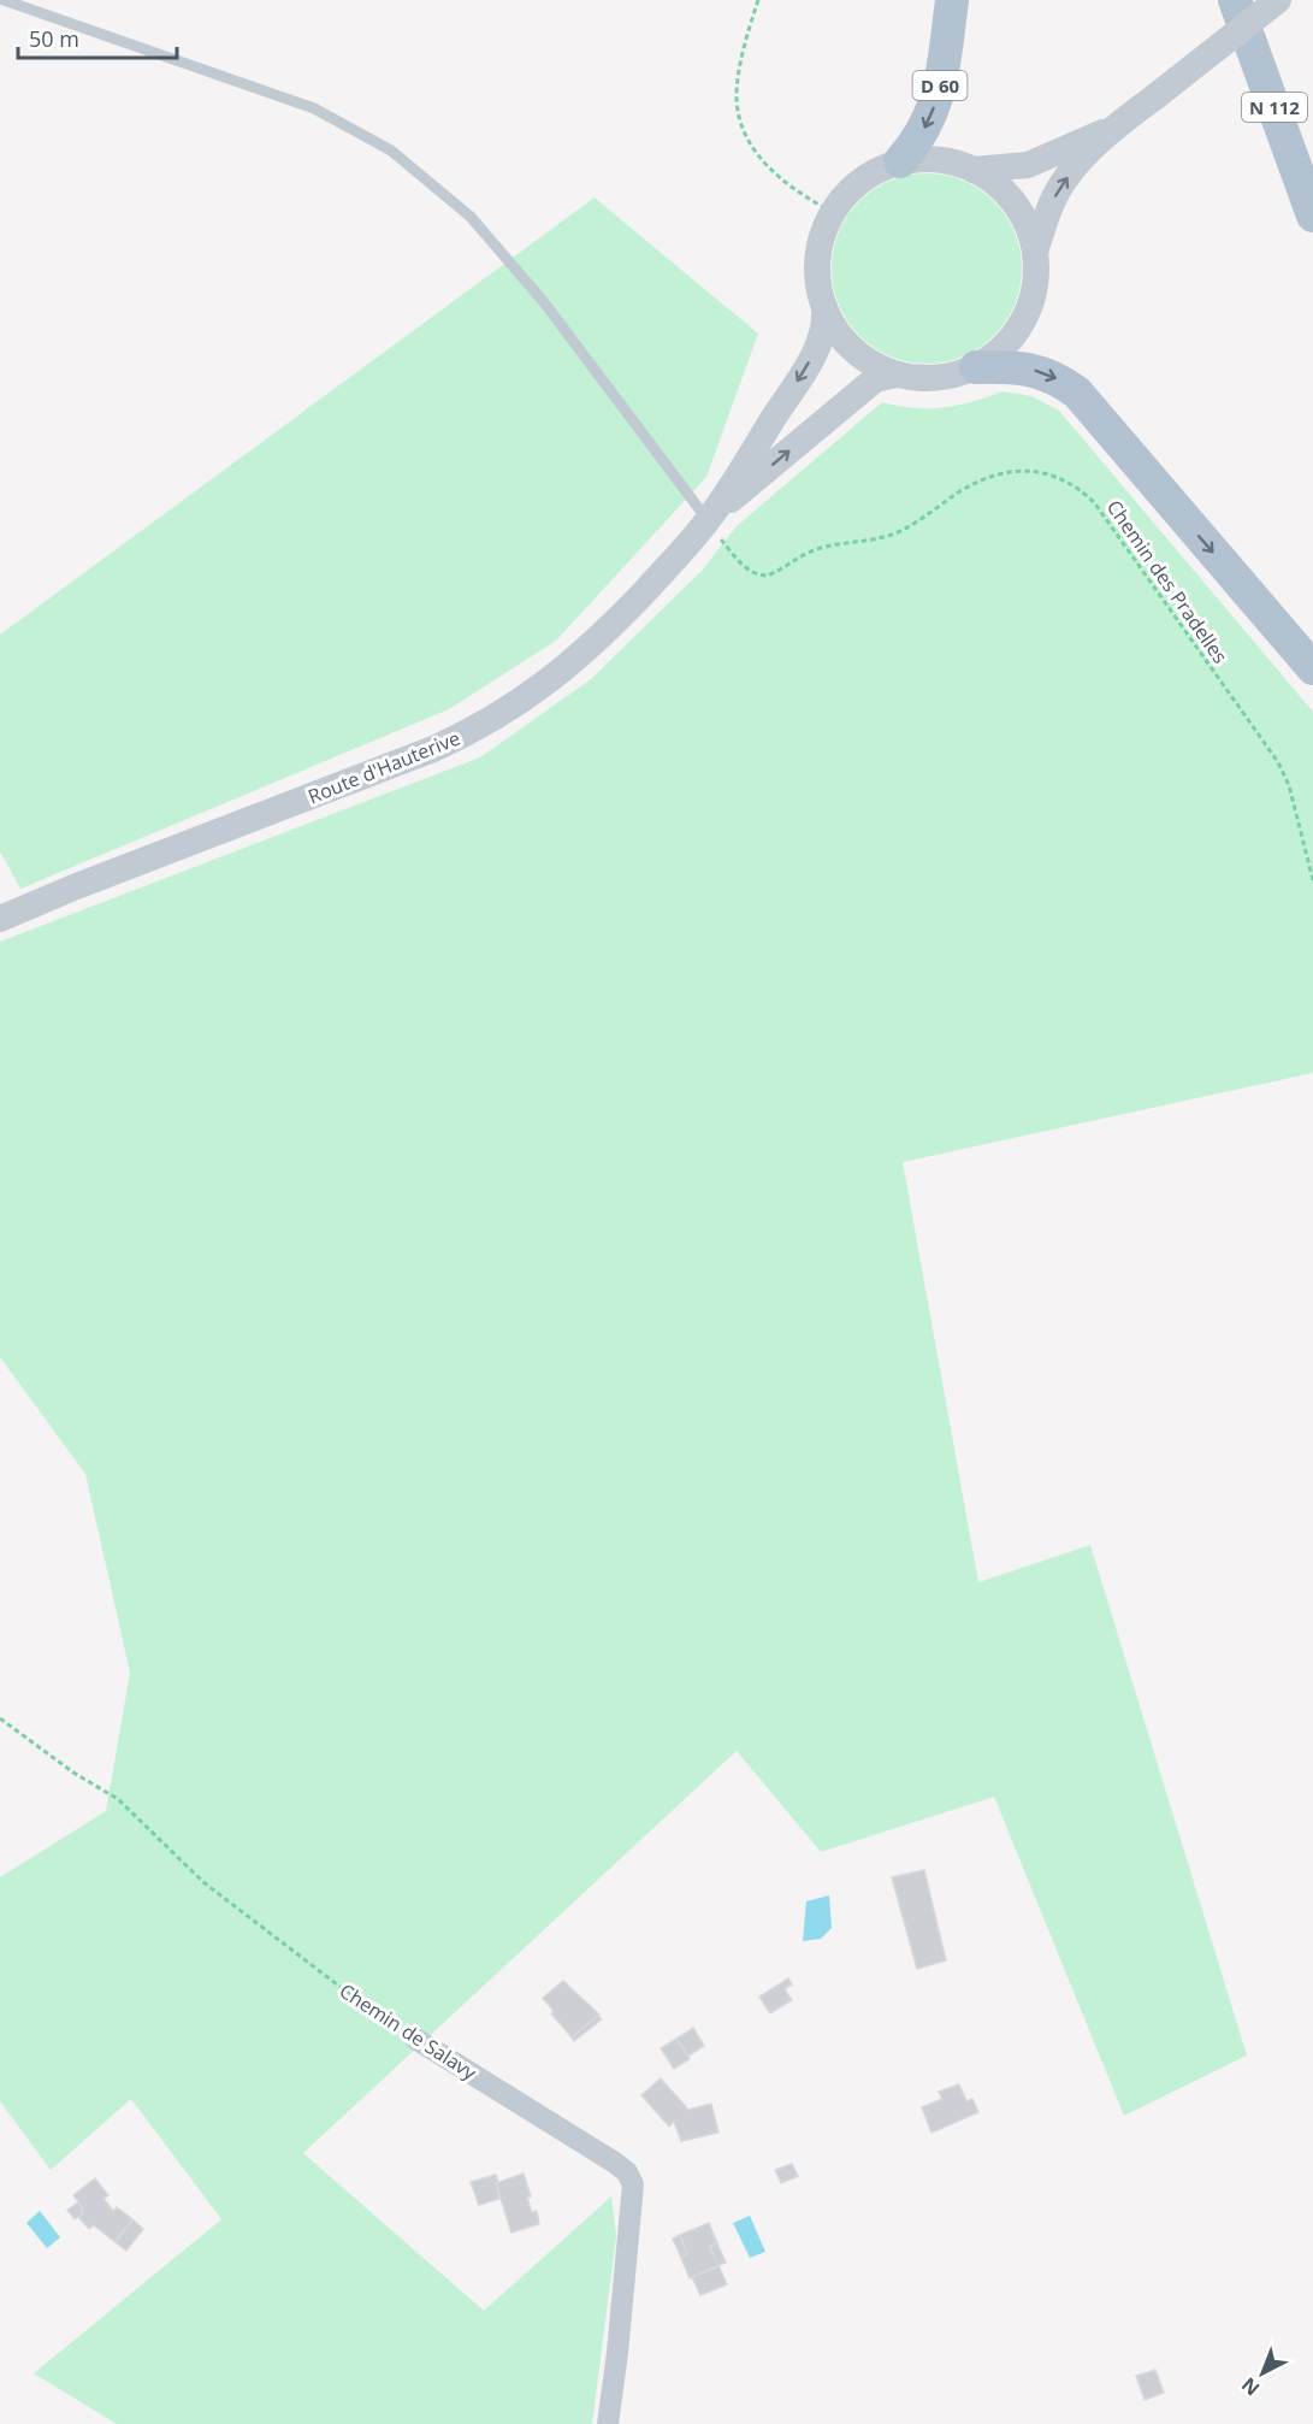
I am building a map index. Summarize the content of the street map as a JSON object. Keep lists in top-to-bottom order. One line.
{"streets":{"main road":["D 60","N 112"],"street":["Route d'Hauterive","Chemin de Salavy"],"path":["Chemin des Pradelles"]},"crossings":[["D 60","Route d'Hauterive"],["Chemin des Pradelles","Route d'Hauterive"]],"scale_bar":"50 m","north":"bottom left"}
